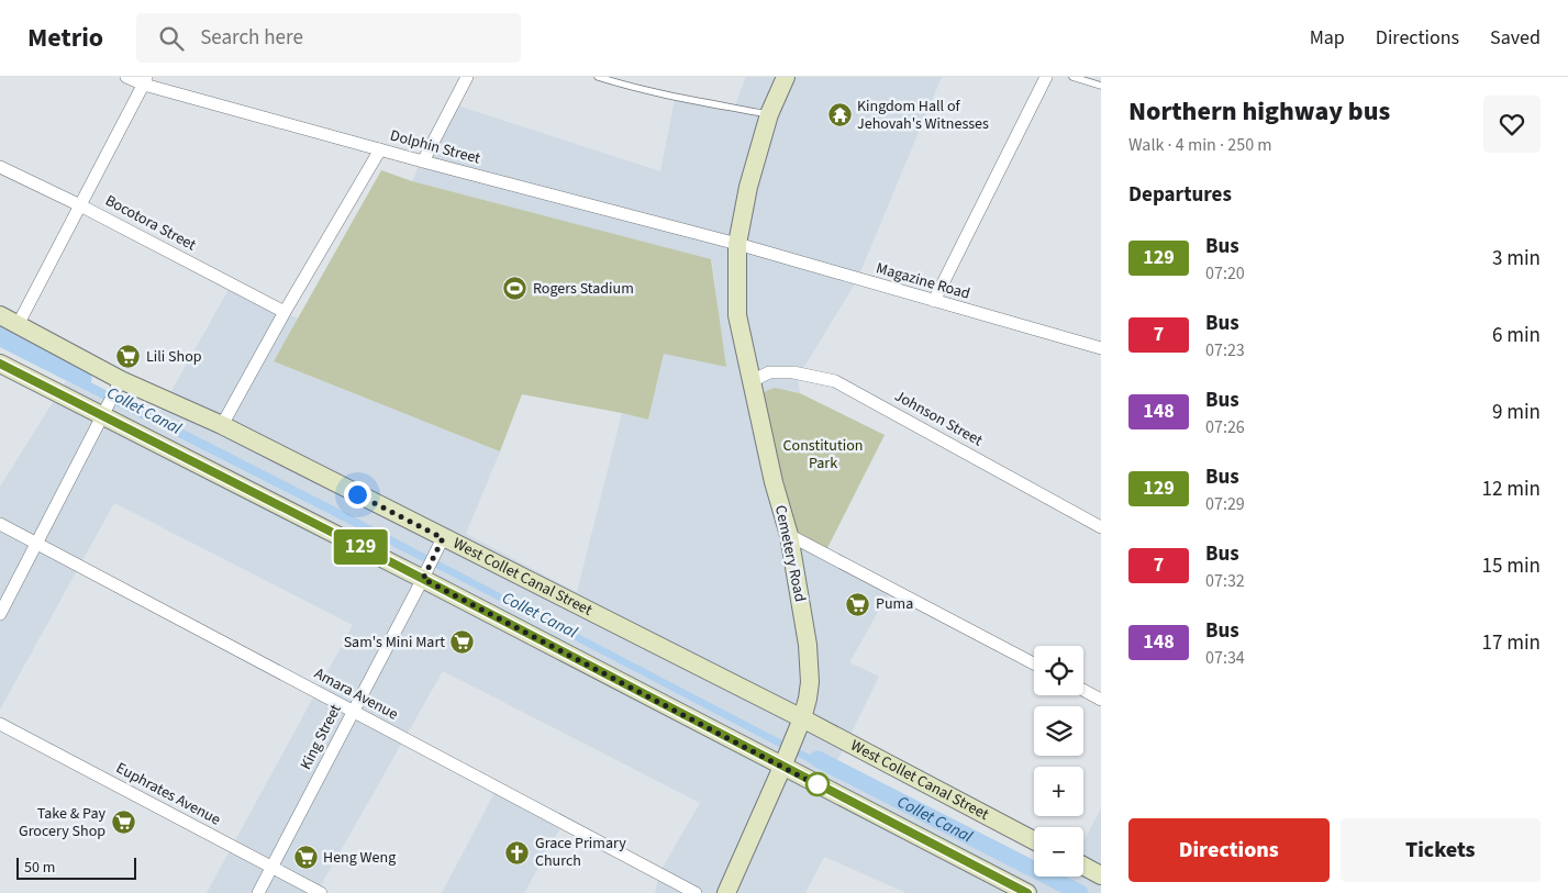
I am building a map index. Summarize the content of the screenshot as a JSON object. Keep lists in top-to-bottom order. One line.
{"streets":{"street":["Dolphin Street","Bocotora Street","Magazine Road","Johnson Street","Cemetery Road","West Collet Canal Street","Amara Avenue","King Street","Euphrates Avenue"]},"crossings":[["Dolphin Street","Magazine Road"],["Dolphin Street","Cemetery Road"],["Magazine Road","Cemetery Road"],["Johnson Street","Cemetery Road"],["Cemetery Road","West Collet Canal Street"],["West Collet Canal Street","King Street"],["Amara Avenue","King Street"],["King Street","Euphrates Avenue"]],"water":["Collet Canal"],"parks":["Constitution Park"],"places":{"temple":["Kingdom Hall of Jehovah's Witnesses"],"sports":["Rogers Stadium"],"supermarket":["Lili Shop","Puma","Sam's Mini Mart","Take & Pay Grocery Shop","Heng Weng"],"church":["Grace Primary Church"]},"lines":["bus line 129"],"scale_bar":"50 m","page":{"header":"Metrio","search":"Search here","nav":["Map","Directions","Saved"],"on_map":"129","heading":[["Northern highway bus","Walk · 4 min · 250 m"],"Departures"],"list":[{"mark":"129","name":"Bus","note":"07:20","value":"3 min"},{"mark":"7","name":"Bus","note":"07:23","value":"6 min"},{"mark":"148","name":"Bus","note":"07:26","value":"9 min"},{"mark":"129","name":"Bus","note":"07:29","value":"12 min"},{"mark":"7","name":"Bus","note":"07:32","value":"15 min"},{"mark":"148","name":"Bus","note":"07:34","value":"17 min"}],"map_buttons":["+","−"],"buttons":["Directions","Tickets"],"scale":"50 m"}}
